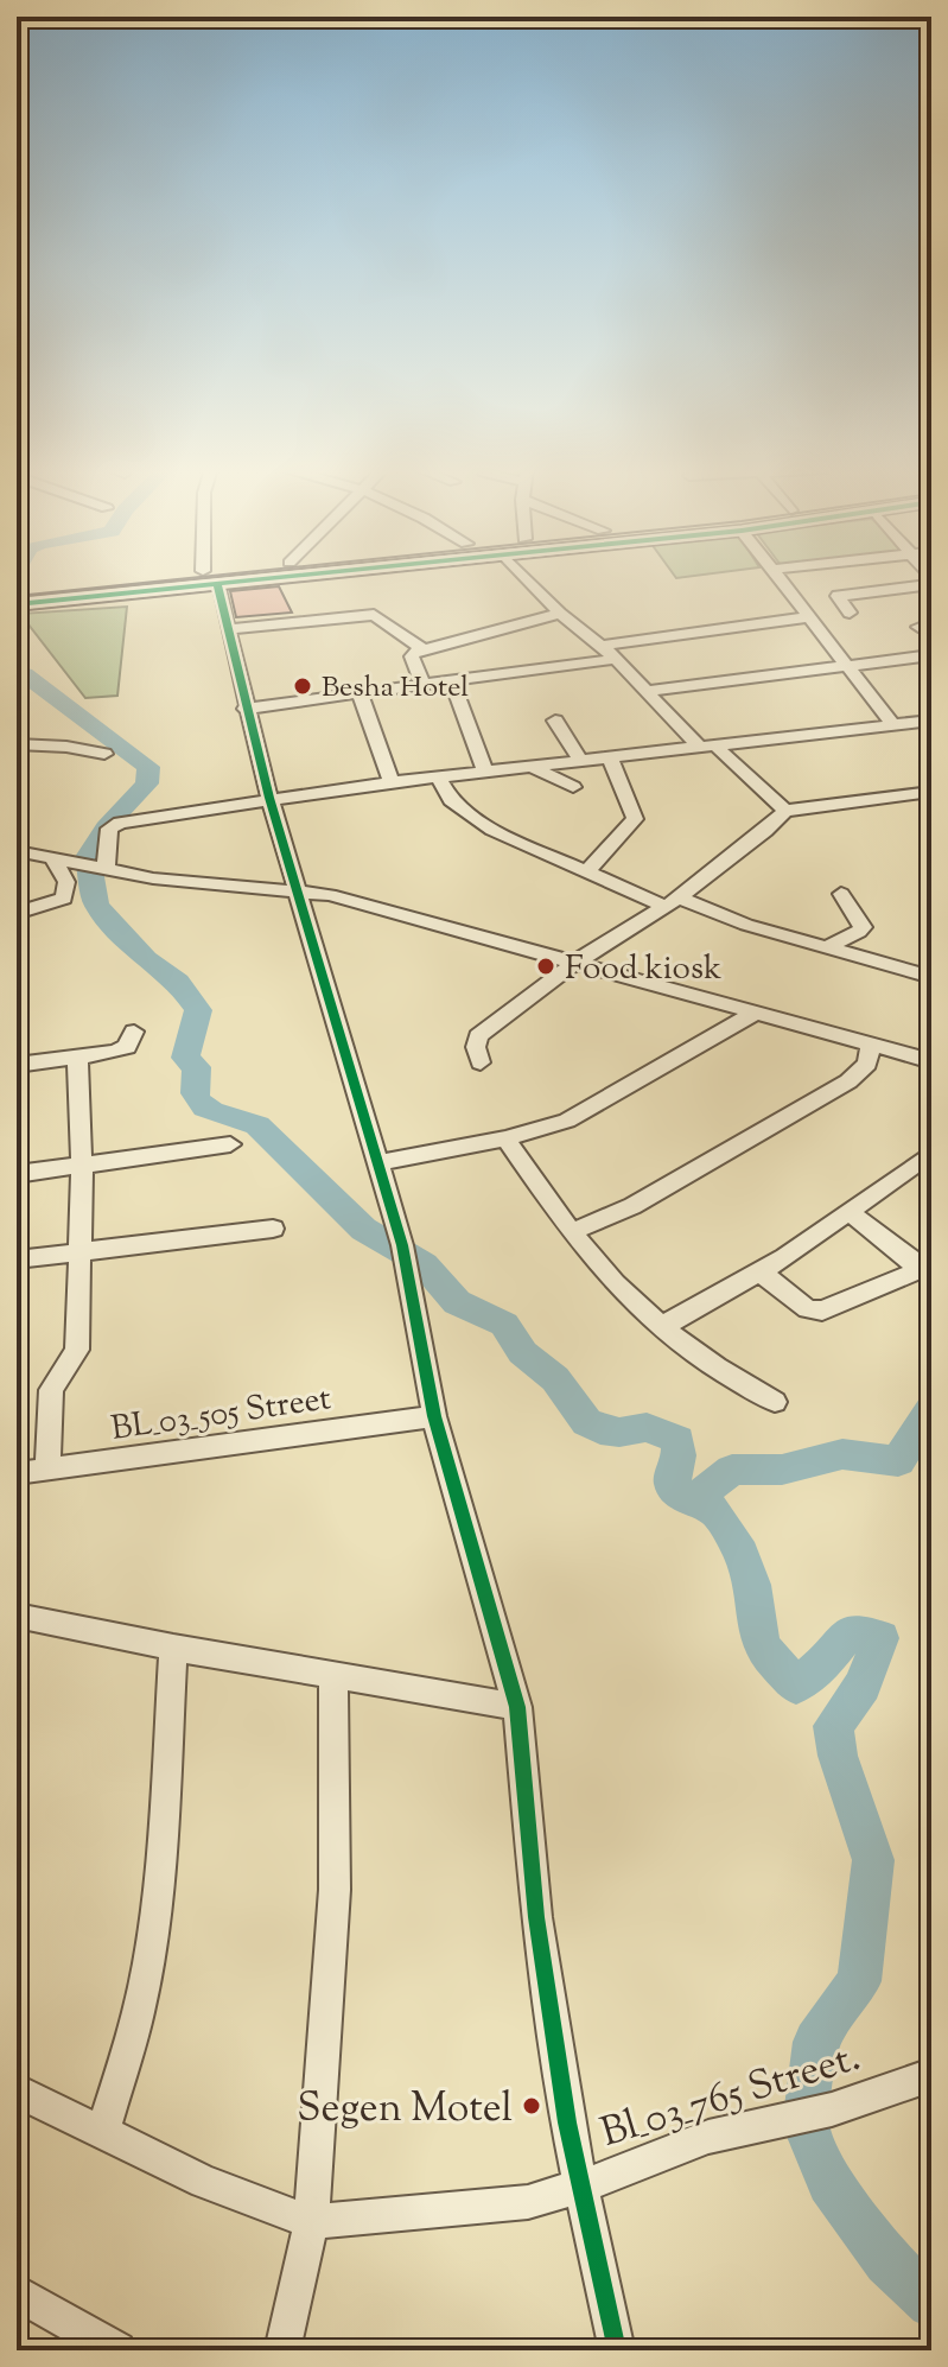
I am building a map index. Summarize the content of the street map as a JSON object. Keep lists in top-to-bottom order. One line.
{"streets":{"street":["BL_03_505 Street","Bl_03_765 Street."]},"places":["Besha Hotel","Food kiosk","Segen Motel"]}
